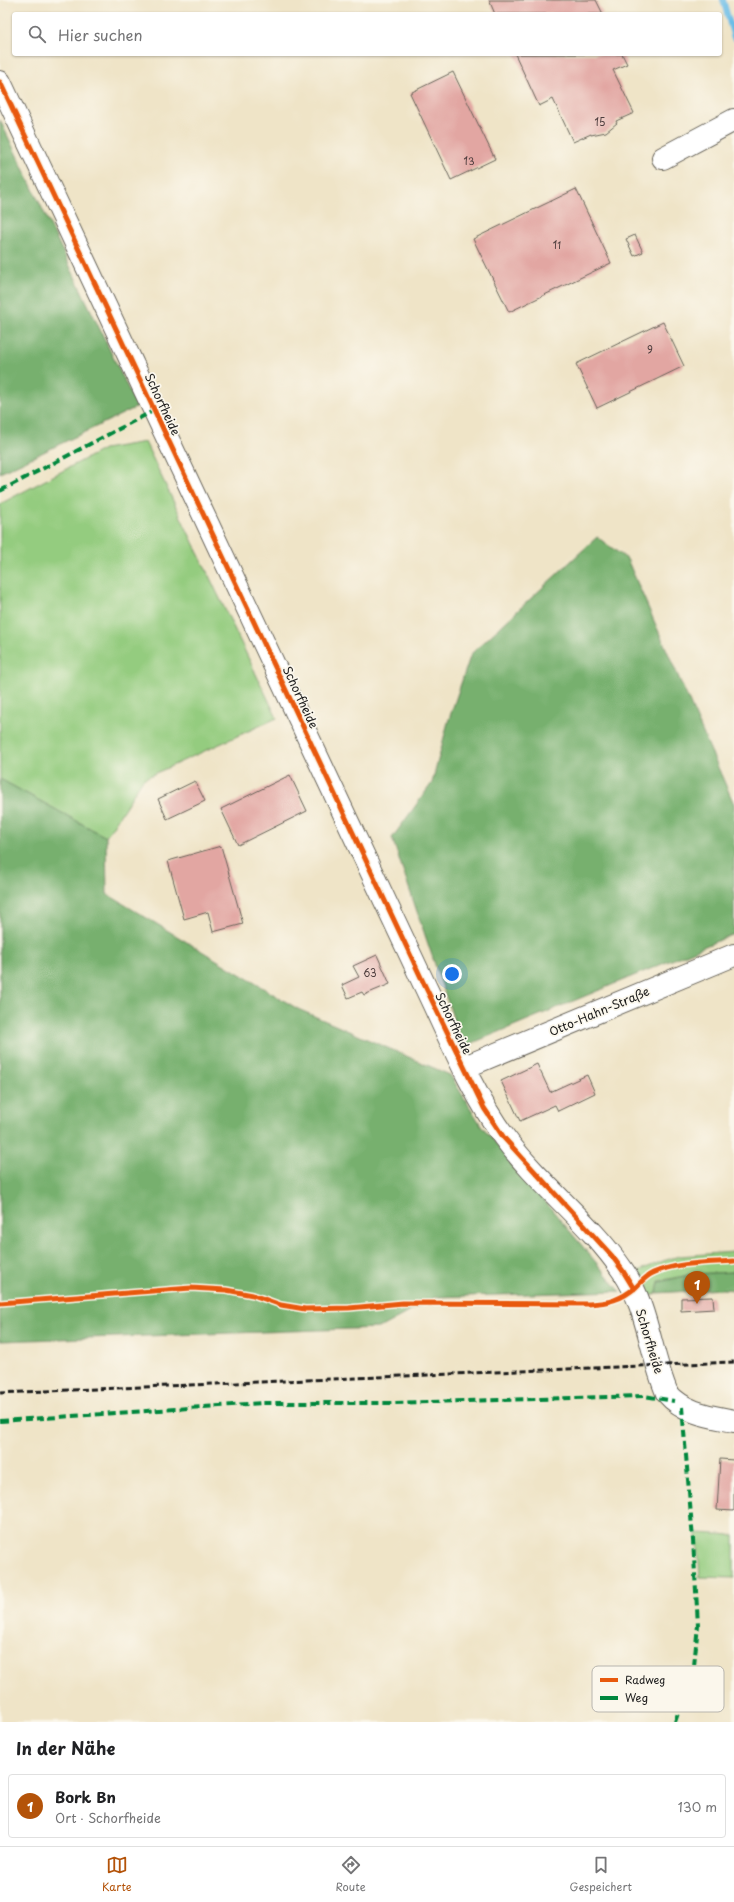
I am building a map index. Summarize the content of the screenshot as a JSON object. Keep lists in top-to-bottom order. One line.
{"streets":{"street":["Schorfheide","Otto-Hahn-Straße"]},"crossings":[["Schorfheide","Otto-Hahn-Straße"]],"house_numbers":["15","13","11","9","63"],"legend":["Radweg","Weg"],"page":{"search":"Hier suchen","pins":"1","heading":"In der Nähe","list":[{"mark":"1","name":"Bork Bn","note":"Ort · Schorfheide","value":"130 m"}],"nav":["Karte","Route","Gespeichert"]}}
